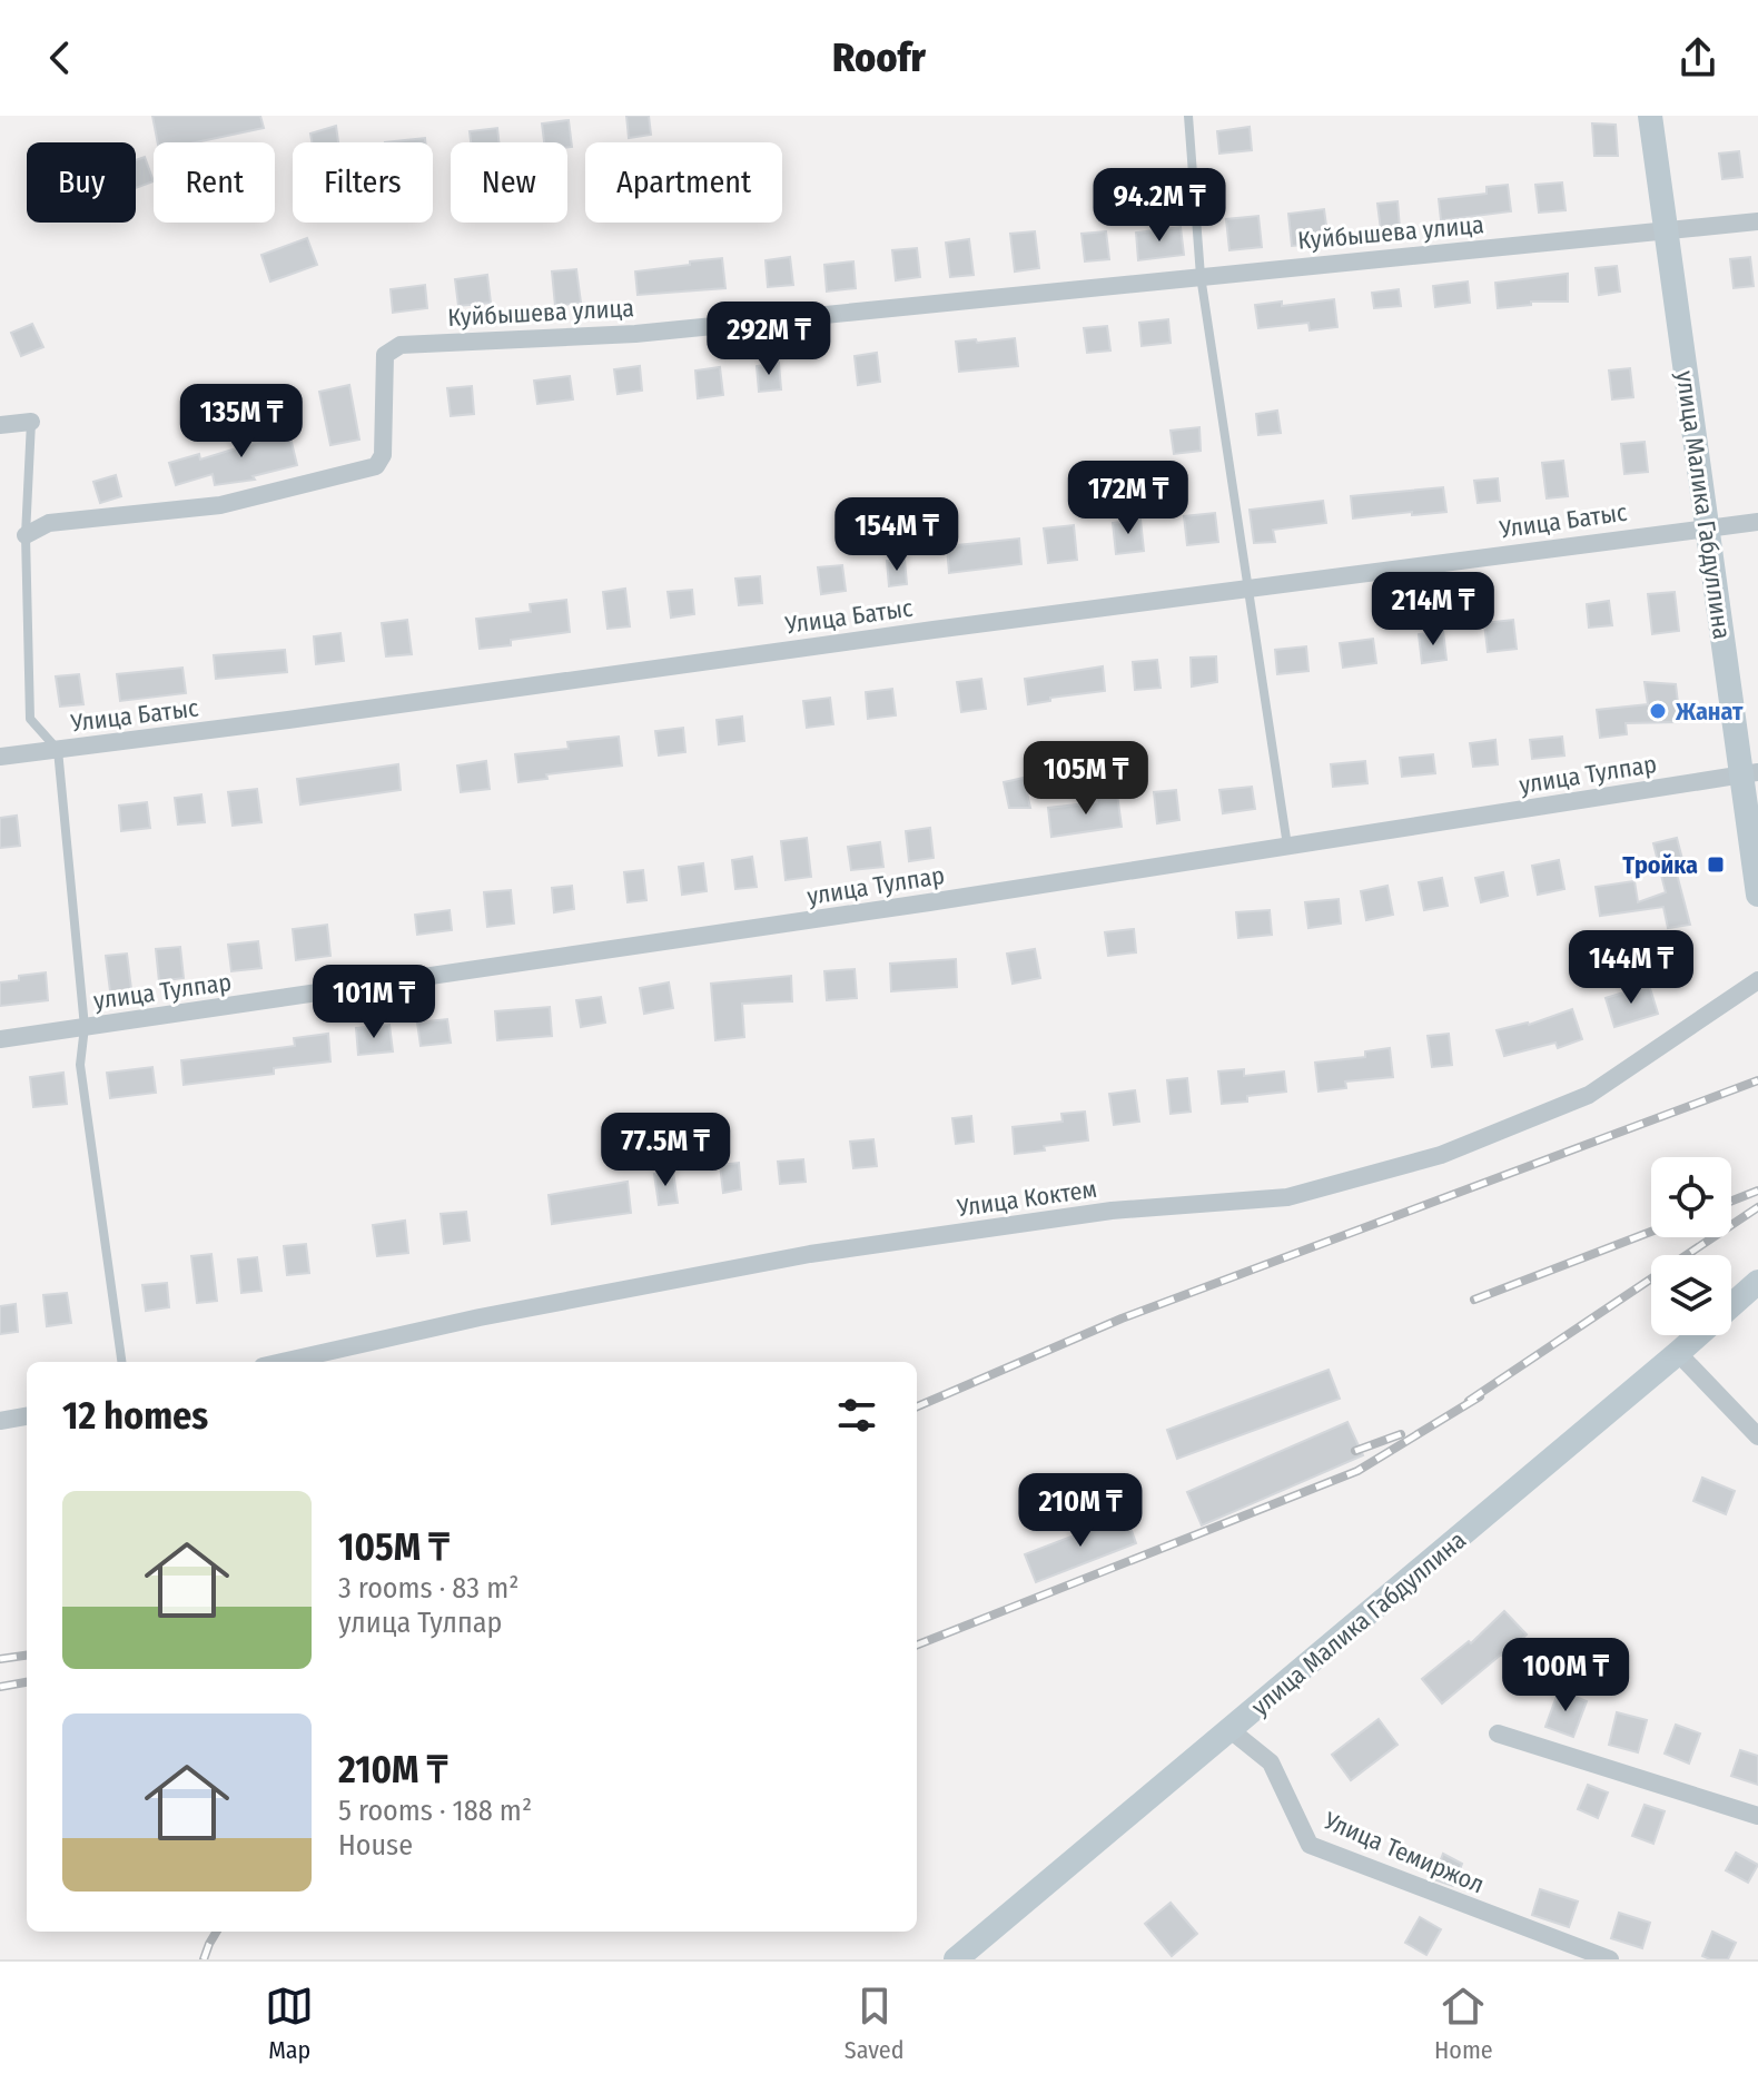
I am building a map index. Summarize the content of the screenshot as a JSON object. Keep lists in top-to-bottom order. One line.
{"streets":{"main road":["улица Малика Габдуллина"],"street":["Куйбышева улица","Улица Батыс","улица Тулпар","Улица Коктем","Улица Темиржол"]},"crossings":[["Куйбышева улица","улица Малика Габдуллина"],["улица Малика Габдуллина","Улица Батыс"],["улица Малика Габдуллина","улица Тулпар"],["улица Малика Габдуллина","Улица Темиржол"]],"places":{"other":["Жанат"],"transit":["Тройка"]},"page":{"header":"Roofr","chip":["Buy","Rent","Filters","New","Apartment"],"price":["94.2M ₸","292M ₸","135M ₸","172M ₸","154M ₸","214M ₸","105M ₸","144M ₸","101M ₸","77.5M ₸","210M ₸","100M ₸"],"heading":"12 homes","list":[{"name":"105M ₸","note":"3 rooms · 83 m² · улица Тулпар"},{"name":"210M ₸","note":"5 rooms · 188 m² · House"}],"tabs":["Map","Saved","Home"]}}
